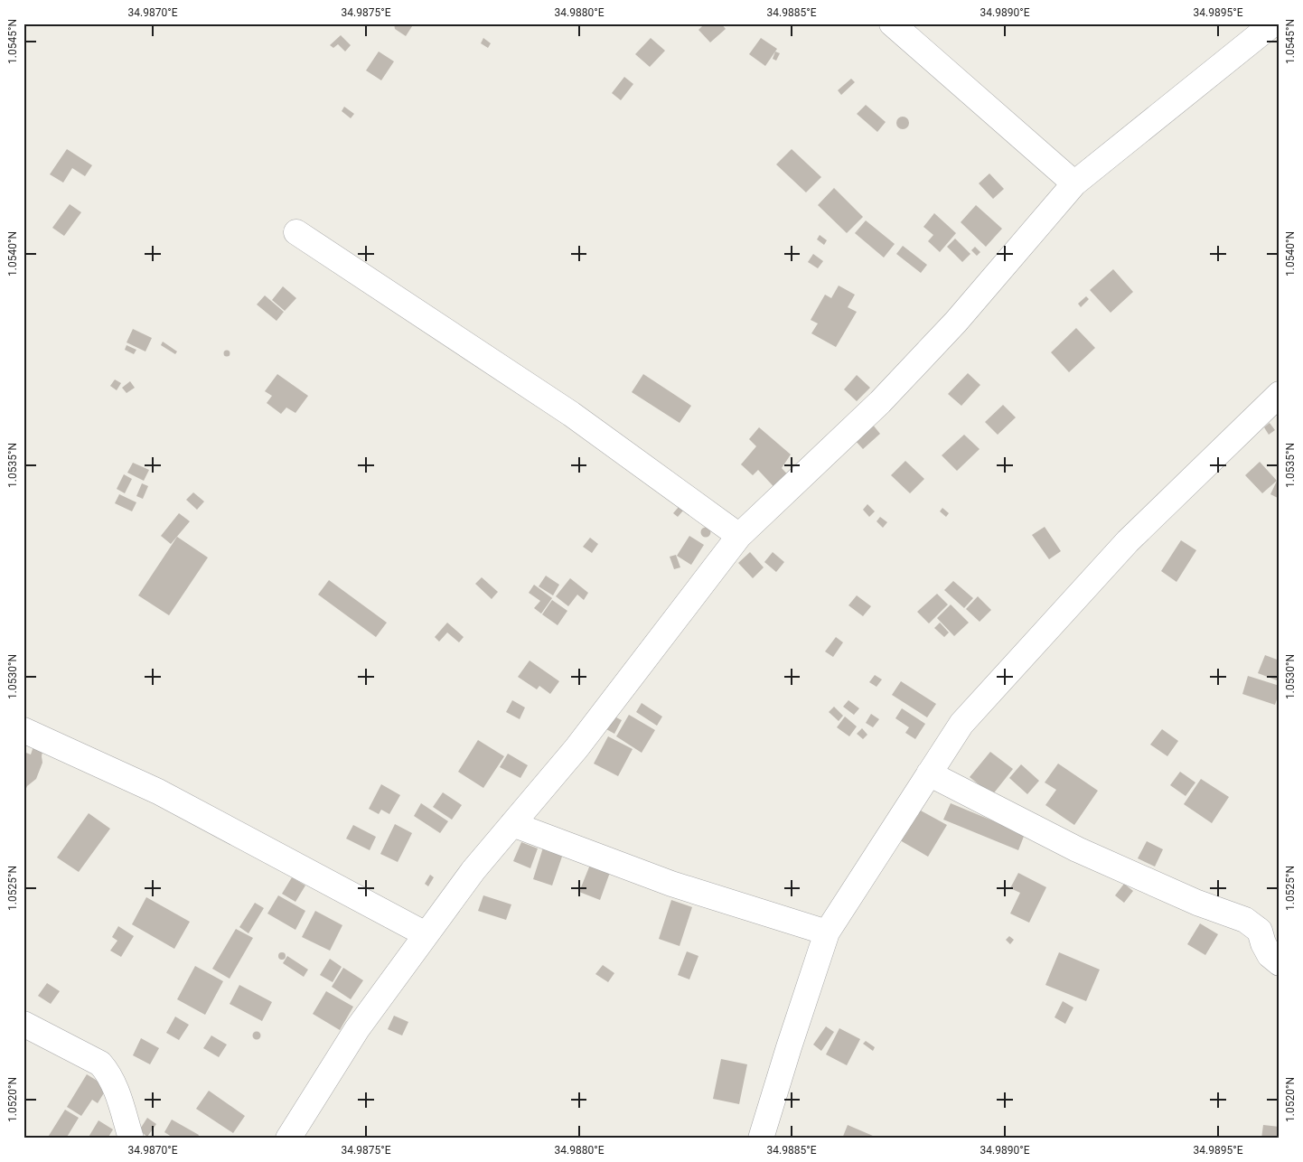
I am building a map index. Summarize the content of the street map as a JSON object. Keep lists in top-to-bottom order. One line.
{"coordinates":["34.9870°E","34.9875°E","34.9880°E","34.9885°E","34.9890°E","34.9895°E","1.0545°N","1.0540°N","1.0535°N","1.0530°N","1.0525°N","1.0520°N"]}
